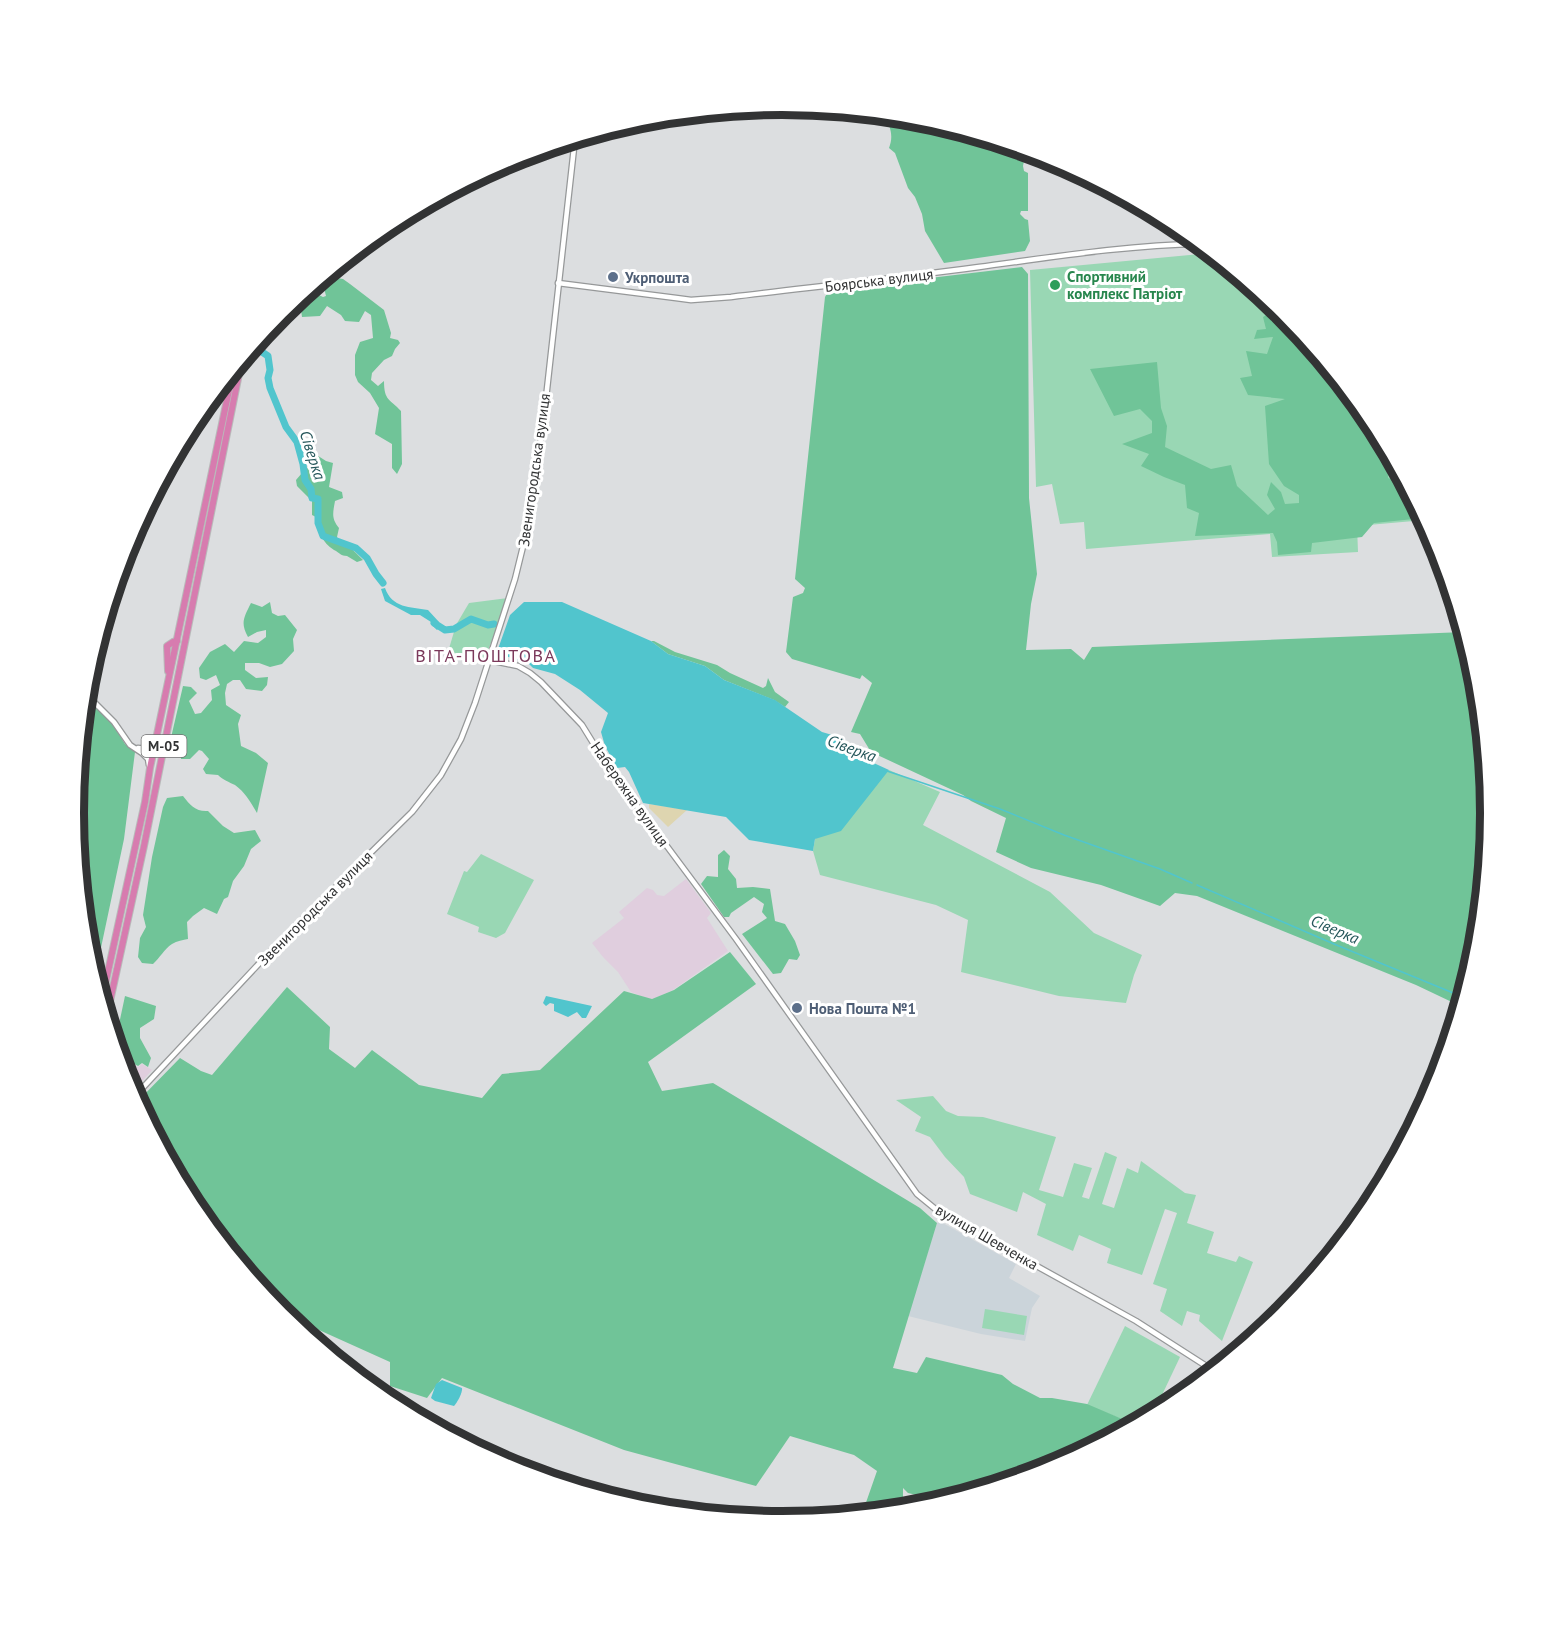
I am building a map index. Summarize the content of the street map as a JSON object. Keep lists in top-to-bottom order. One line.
{"streets":{"highway":["М-05"],"street":["Боярська вулиця","Звенигородська вулиця","Набережна вулиця","вулиця Шевченка"]},"crossings":[["Боярська вулиця","Звенигородська вулиця"],["Звенигородська вулиця","Набережна вулиця"],["Набережна вулиця","вулиця Шевченка"]],"districts":["ВІТА-ПОШТОВА"],"water":["Сіверка"],"places":["Укрпошта","Спортивний комплекс Патріот","Нова Пошта №1"]}
